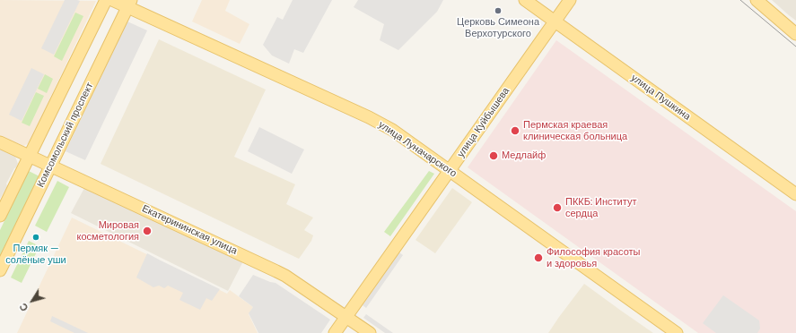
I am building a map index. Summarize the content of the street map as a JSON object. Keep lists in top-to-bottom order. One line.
{"streets":{"main road":["улица Пушкина","улица Куйбышева","Комсомольский проспект","улица Луначарского","Екатерининская улица"]},"crossings":[["улица Пушкина","улица Куйбышева"],["улица Куйбышева","улица Луначарского"],["улица Куйбышева","Екатерининская улица"],["Комсомольский проспект","улица Луначарского"],["Комсомольский проспект","Екатерининская улица"]],"places":["Церковь Симеона Верхотурского","Пермская краевая клиническая больница","Медлайф","ПККБ: Институт сердца","Мировая косметология","Пермяк — солёные уши","Философия красоты и здоровья"],"north":"bottom left"}
